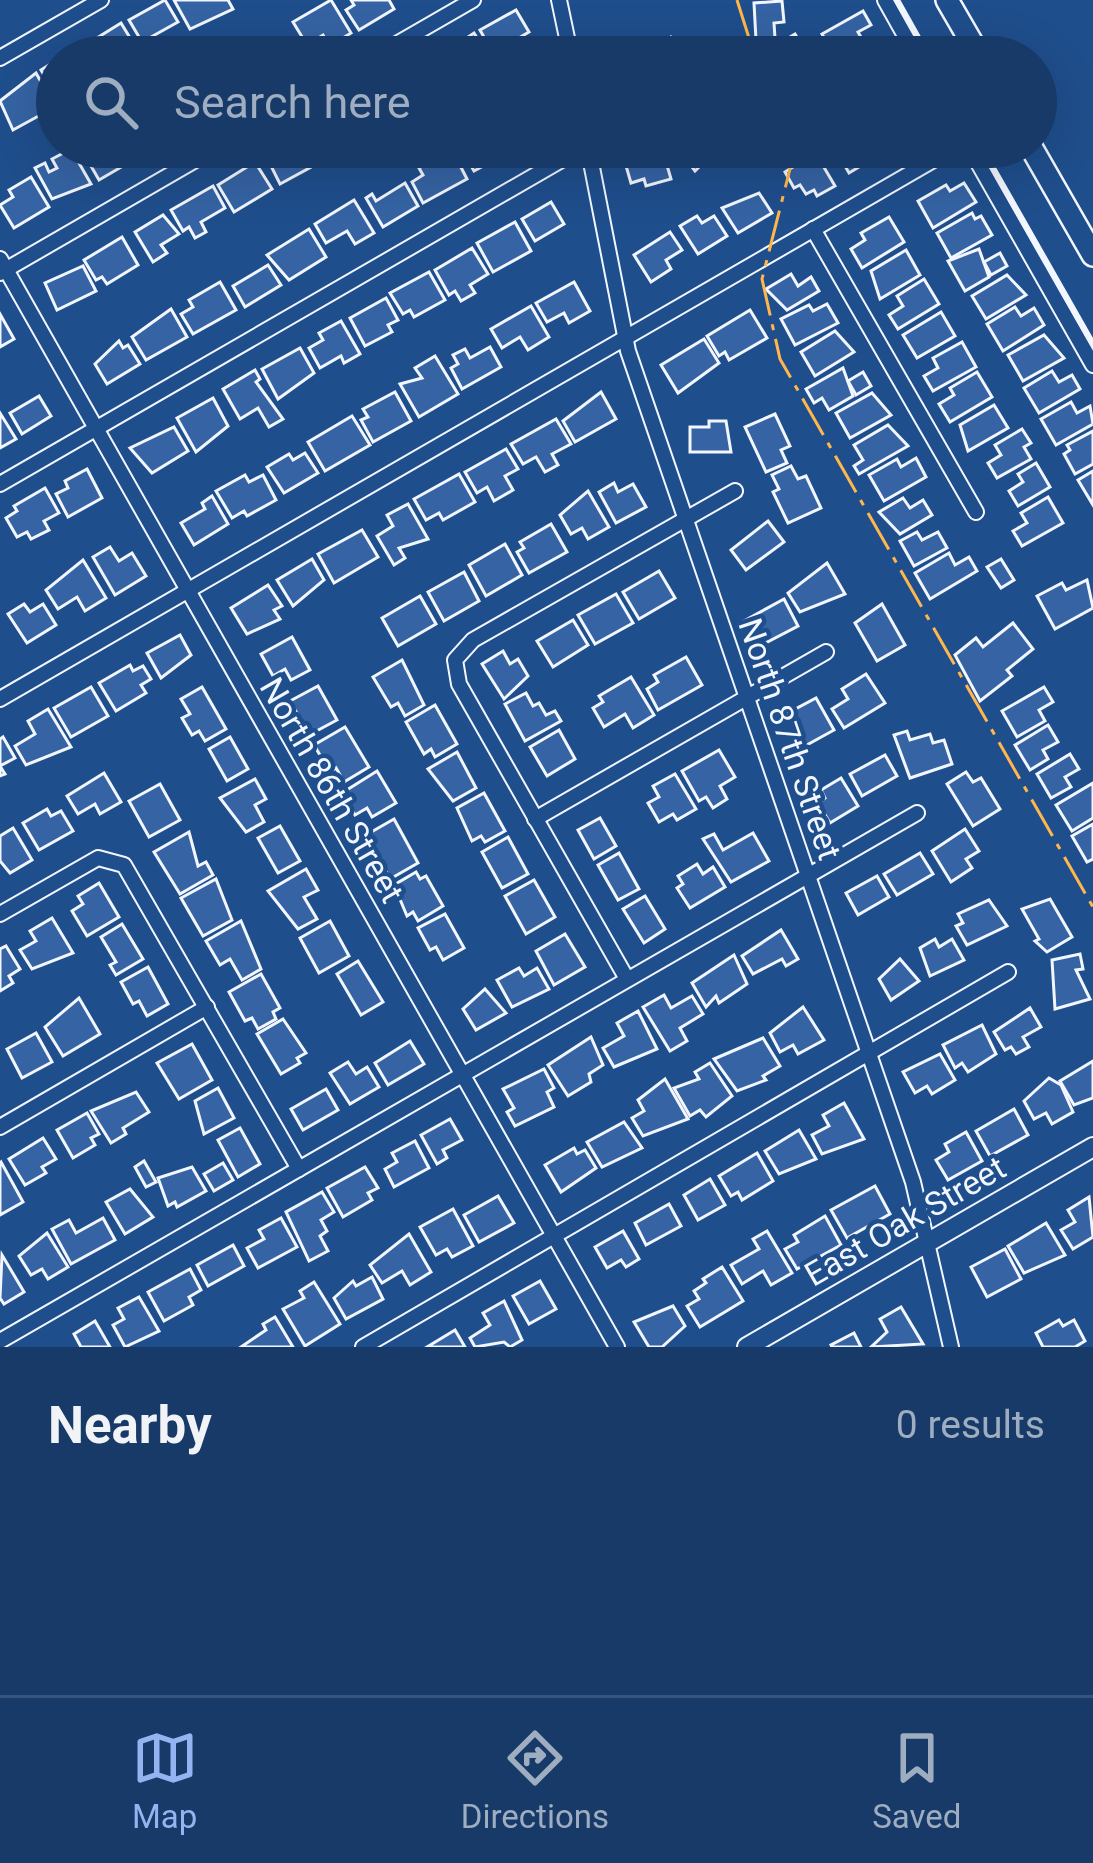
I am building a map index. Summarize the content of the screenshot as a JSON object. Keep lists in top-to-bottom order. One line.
{"streets":{"street":["North 87th Street","North 86th Street","East Oak Street"]},"crossings":[["North 87th Street","East Oak Street"]],"page":{"search":"Search here","heading":["Nearby","0 results"],"nav":["Map","Directions","Saved"]}}
